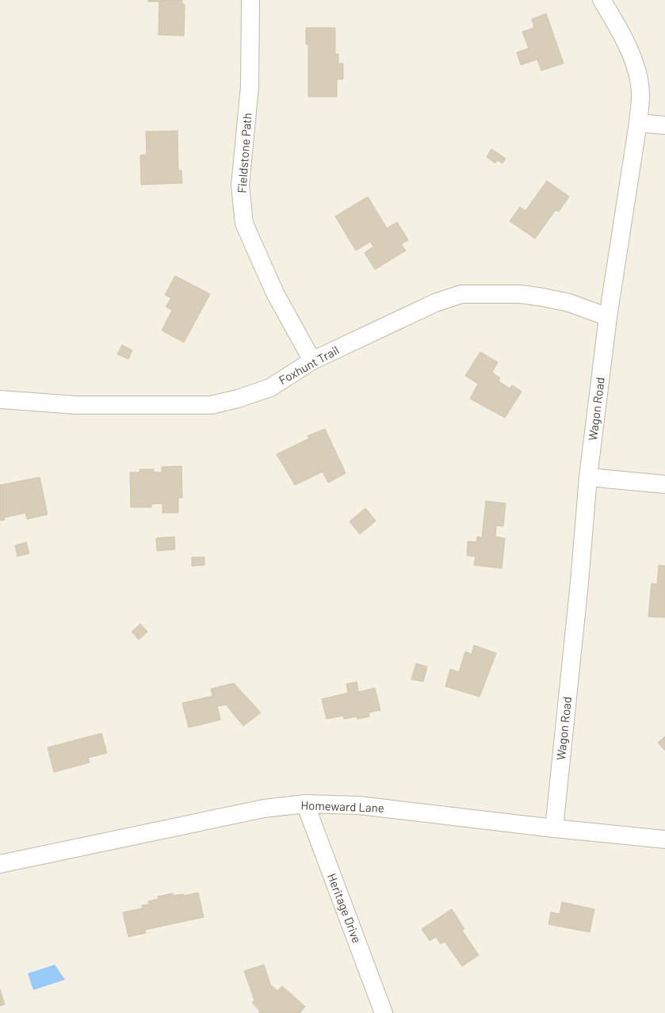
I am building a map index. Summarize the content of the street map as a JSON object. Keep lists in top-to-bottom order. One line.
{"streets":{"street":["Fieldstone Path","Foxhunt Trail","Wagon Road","Homeward Lane","Heritage Drive"]},"crossings":[["Fieldstone Path","Foxhunt Trail"],["Foxhunt Trail","Wagon Road"],["Wagon Road","Homeward Lane"],["Homeward Lane","Heritage Drive"]]}
